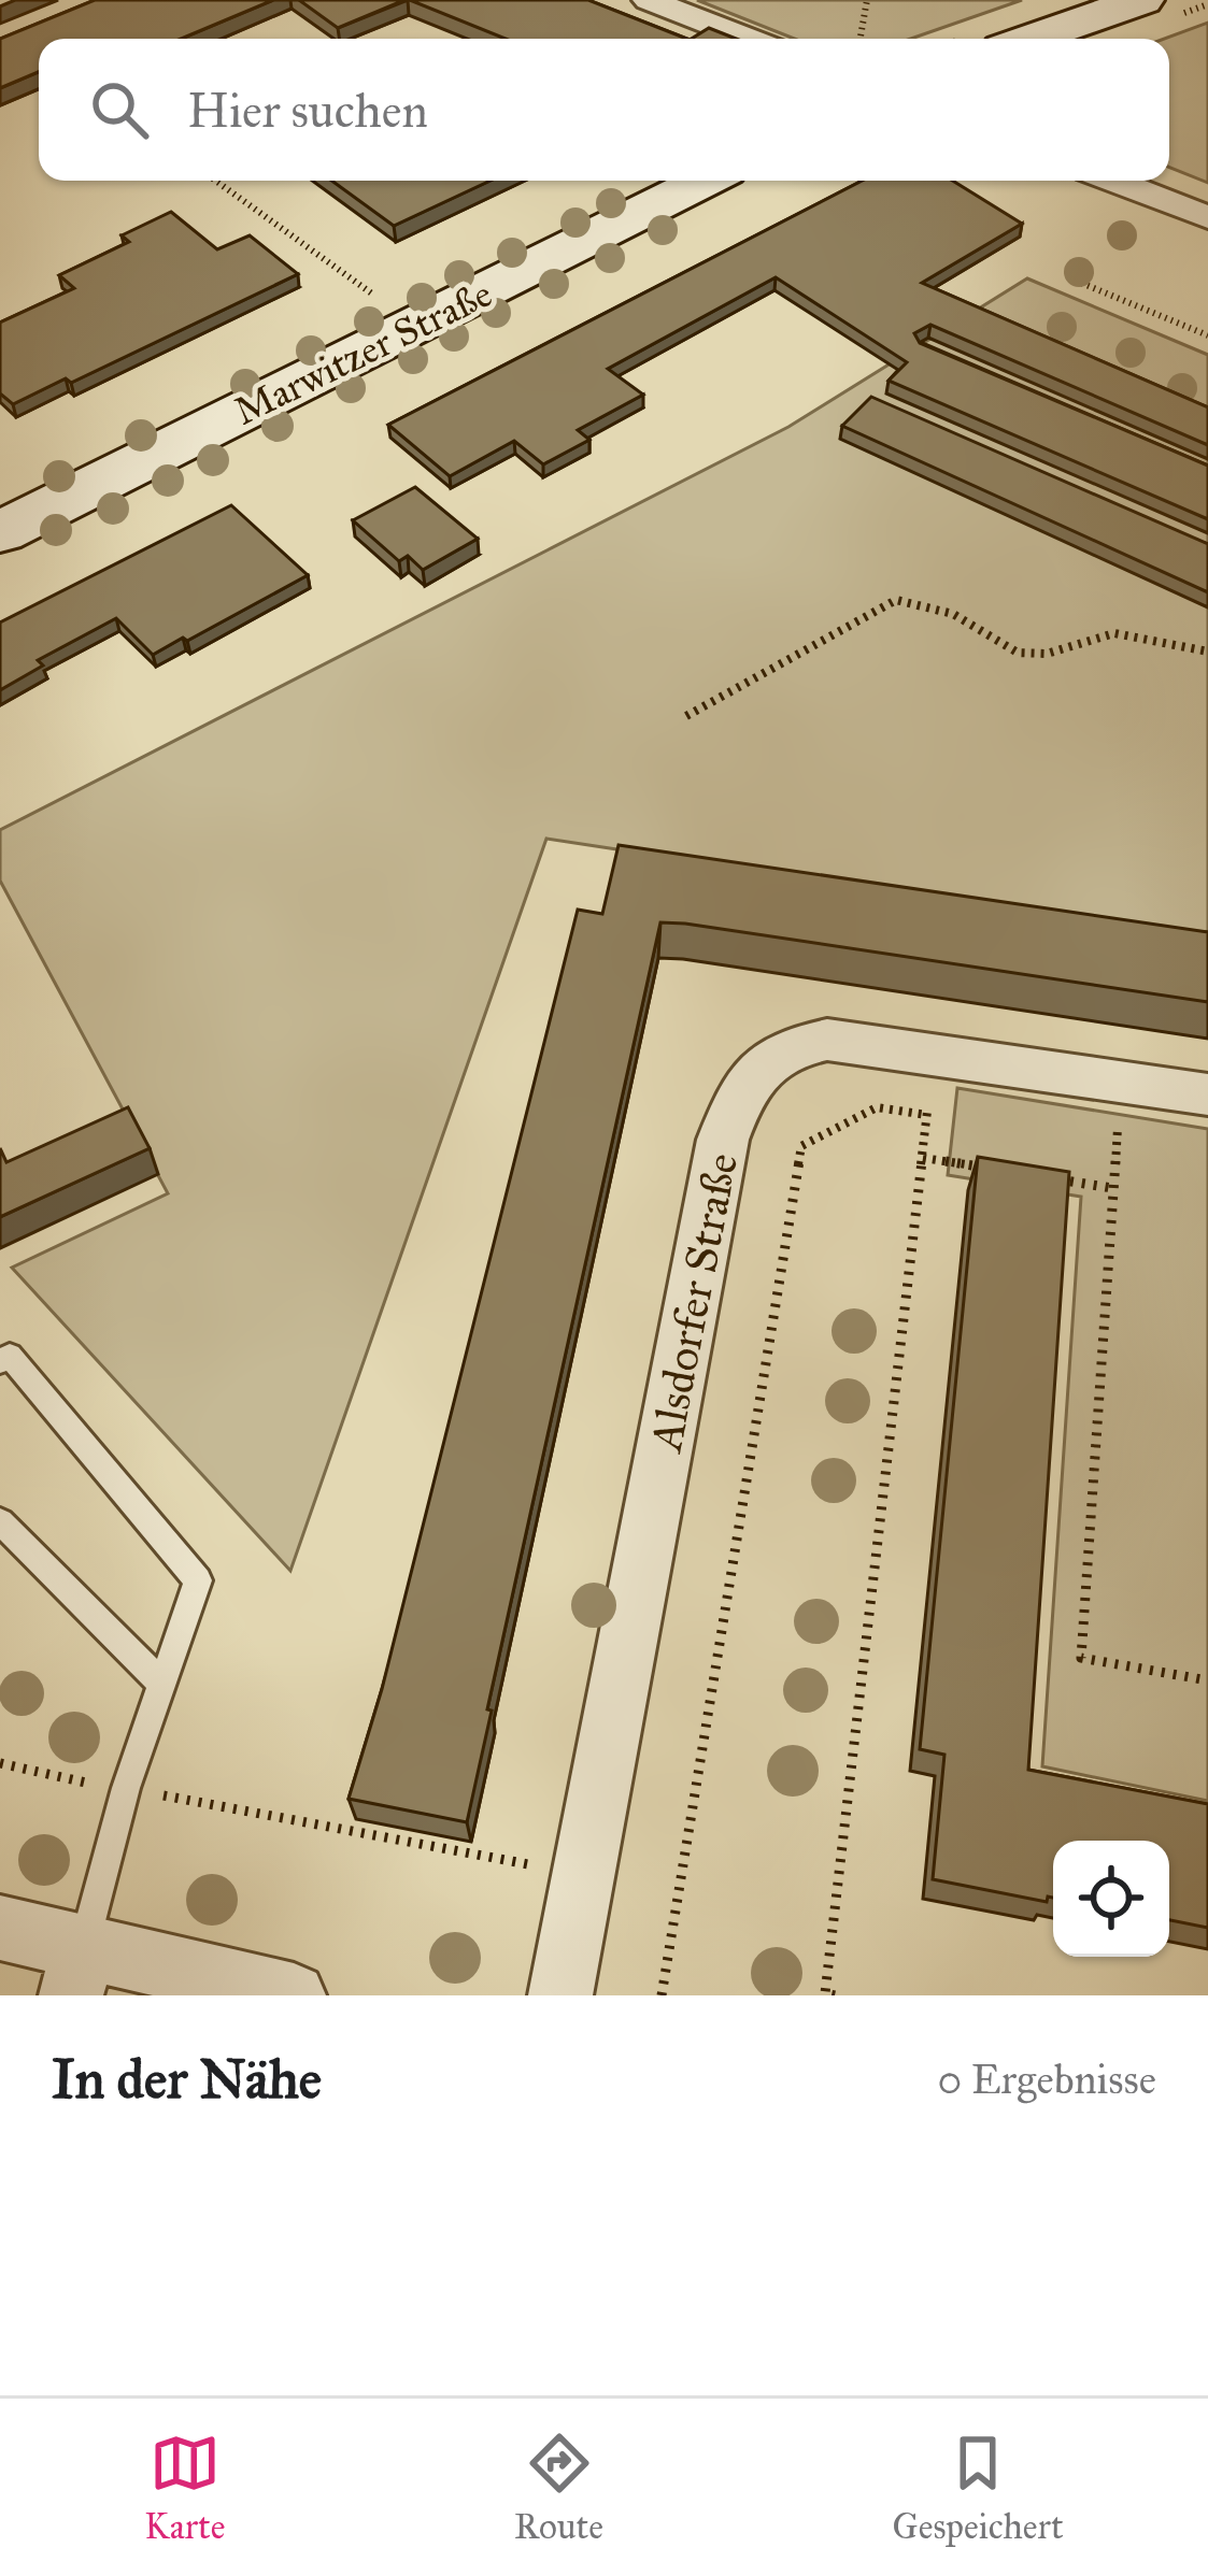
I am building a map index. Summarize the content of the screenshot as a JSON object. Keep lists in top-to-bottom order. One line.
{"streets":{"main road":["Marwitzer Straße"],"street":["Alsdorfer Straße"]},"page":{"search":"Hier suchen","heading":["In der Nähe","0 Ergebnisse"],"nav":["Karte","Route","Gespeichert"]}}
